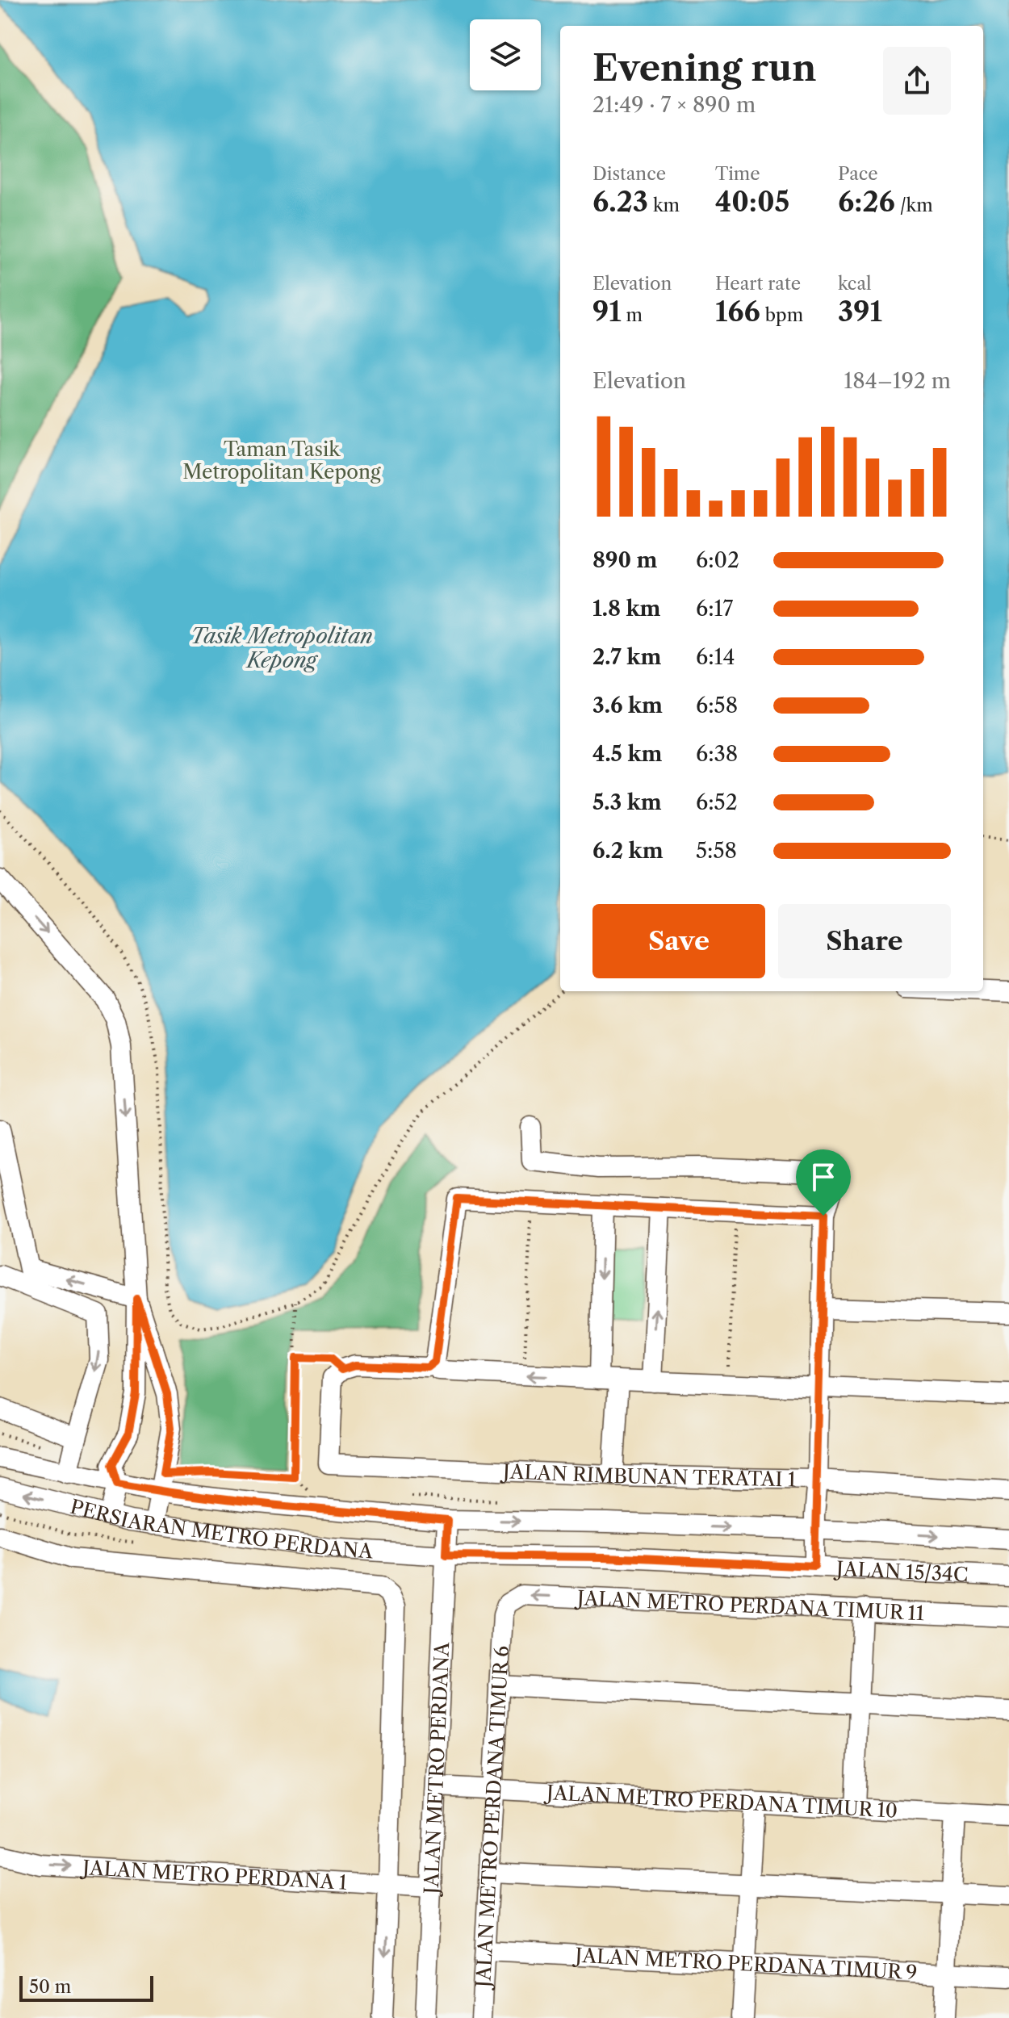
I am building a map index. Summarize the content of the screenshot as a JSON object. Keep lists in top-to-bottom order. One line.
{"streets":{"street":["JALAN RIMBUNAN TERATAI 1","PERSIARAN METRO PERDANA","JALAN 15/34C","JALAN METRO PERDANA TIMUR 11","JALAN METRO PERDANA","JALAN METRO PERDANA TIMUR 10","JALAN METRO PERDANA TIMUR 6","JALAN METRO PERDANA 1","JALAN METRO PERDANA TIMUR 9"]},"crossings":[["PERSIARAN METRO PERDANA","JALAN 15/34C"],["PERSIARAN METRO PERDANA","JALAN METRO PERDANA"],["JALAN 15/34C","JALAN METRO PERDANA"],["JALAN METRO PERDANA TIMUR 11","JALAN METRO PERDANA TIMUR 6"],["JALAN METRO PERDANA","JALAN METRO PERDANA TIMUR 10"],["JALAN METRO PERDANA","JALAN METRO PERDANA 1"],["JALAN METRO PERDANA TIMUR 10","JALAN METRO PERDANA TIMUR 6"],["JALAN METRO PERDANA TIMUR 6","JALAN METRO PERDANA TIMUR 9"]],"one_way":["JALAN METRO PERDANA 1"],"water":["Tasik Metropolitan Kepong"],"parks":["Taman Tasik Metropolitan Kepong"],"scale_bar":"50 m","page":{"heading":["Evening run","21:49 · 7 × 890 m"],"stats":[["Distance","6.23 km"],["Time","40:05"],["Pace","6:26 /km"],["Elevation","91 m"],["Heart rate","166 bpm"],["kcal","391"]],"chart":["Elevation","184–192 m"],"list":[{"name":"890 m","note":"6:02"},{"name":"1.8 km","note":"6:17"},{"name":"2.7 km","note":"6:14"},{"name":"3.6 km","note":"6:58"},{"name":"4.5 km","note":"6:38"},{"name":"5.3 km","note":"6:52"},{"name":"6.2 km","note":"5:58"}],"buttons":["Save","Share"],"scale":"50 m"}}
